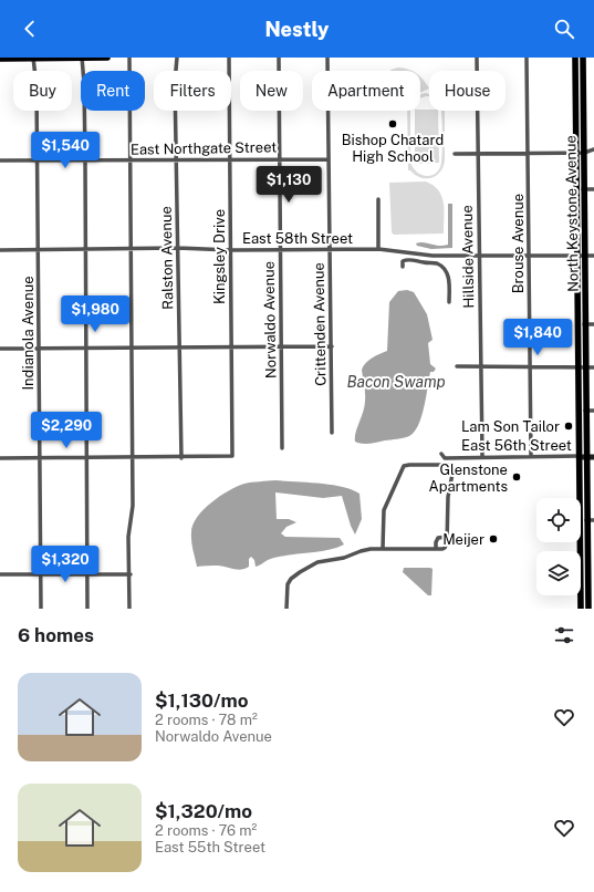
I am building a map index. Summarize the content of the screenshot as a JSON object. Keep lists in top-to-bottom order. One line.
{"streets":{"main road":["North Keystone Avenue"],"street":["East Northgate Street","East 58th Street","Brouse Avenue","Kingsley Drive","Hillside Avenue","Ralston Avenue","Norwaldo Avenue","Crittenden Avenue","Indianola Avenue","East 56th Street"]},"crossings":[["East Northgate Street","Kingsley Drive"],["East Northgate Street","Ralston Avenue"],["East Northgate Street","Norwaldo Avenue"],["East Northgate Street","Crittenden Avenue"],["East Northgate Street","Indianola Avenue"],["North Keystone Avenue","East 58th Street"],["North Keystone Avenue","East 56th Street"],["East 58th Street","Brouse Avenue"],["East 58th Street","Kingsley Drive"],["East 58th Street","Hillside Avenue"],["East 58th Street","Ralston Avenue"],["East 58th Street","Norwaldo Avenue"],["East 58th Street","Crittenden Avenue"],["East 58th Street","Indianola Avenue"],["Brouse Avenue","East 56th Street"],["Kingsley Drive","Ralston Avenue"],["Hillside Avenue","East 56th Street"]],"water":["Bacon Swamp"],"places":["Bishop Chatard High School","Lam Son Tailor","Glenstone Apartments","Meijer"],"page":{"header":"Nestly","chip":["Buy","Rent","Filters","New","Apartment","House"],"price":["$1,540","$1,130","$1,980","$1,840","$2,290","$1,320"],"heading":"6 homes","list":[{"name":"$1,130/mo","note":"2 rooms · 78 m² · Norwaldo Avenue"},{"name":"$1,320/mo","note":"2 rooms · 76 m² · East 55th Street"}]}}
